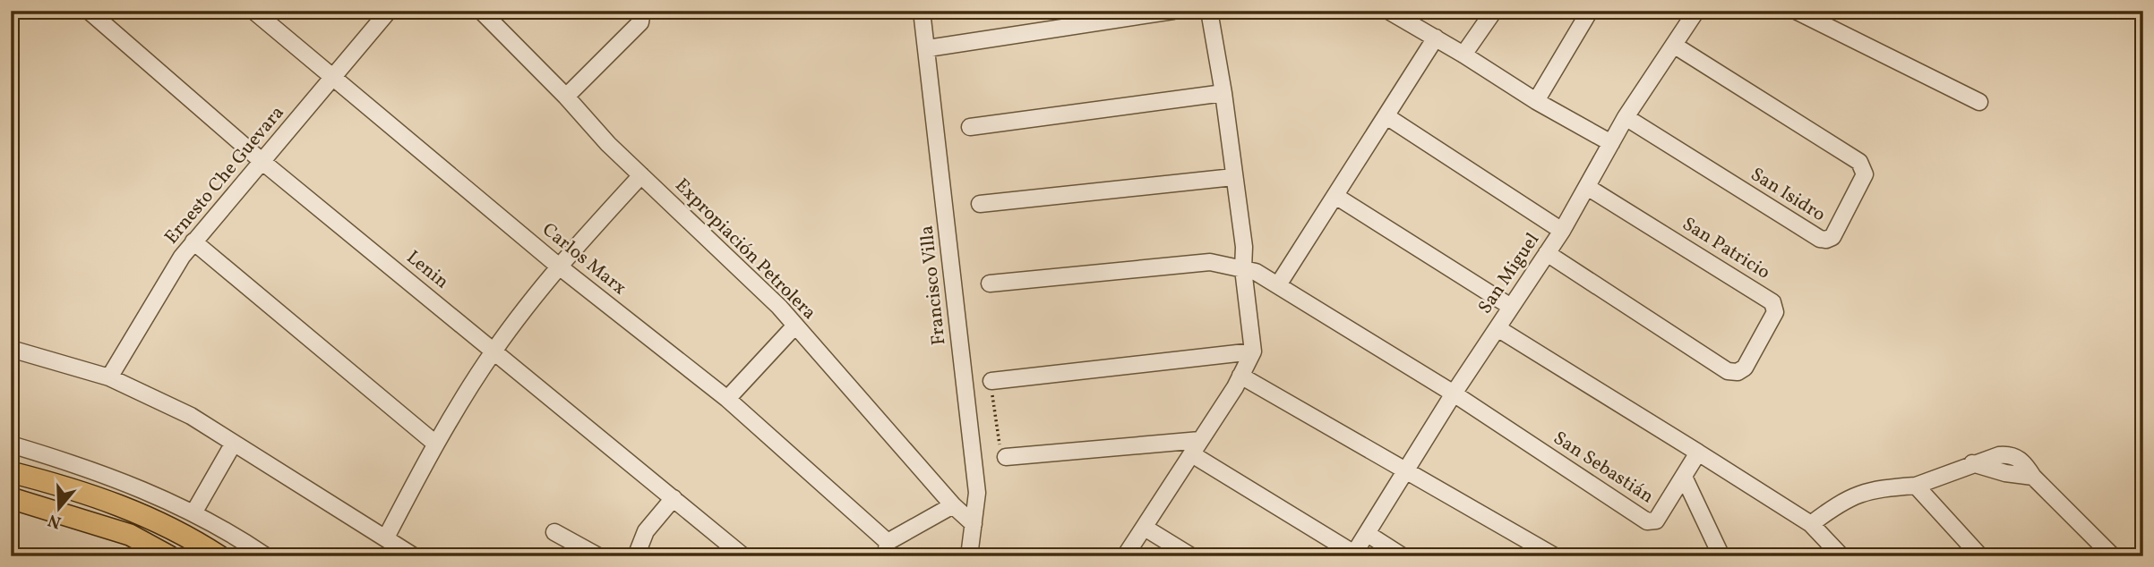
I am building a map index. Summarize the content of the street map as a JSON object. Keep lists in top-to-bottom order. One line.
{"streets":{"street":["Ernesto Che Guevara","San Isidro","San Patricio","Expropiación Petrolera","Carlos Marx","Lenin","San Miguel","Francisco Villa","San Sebastián"]},"crossings":[["Ernesto Che Guevara","Carlos Marx"],["Ernesto Che Guevara","Lenin"],["San Isidro","San Miguel"],["San Patricio","San Miguel"],["Expropiación Petrolera","Francisco Villa"],["San Miguel","San Sebastián"]],"north":"bottom"}
